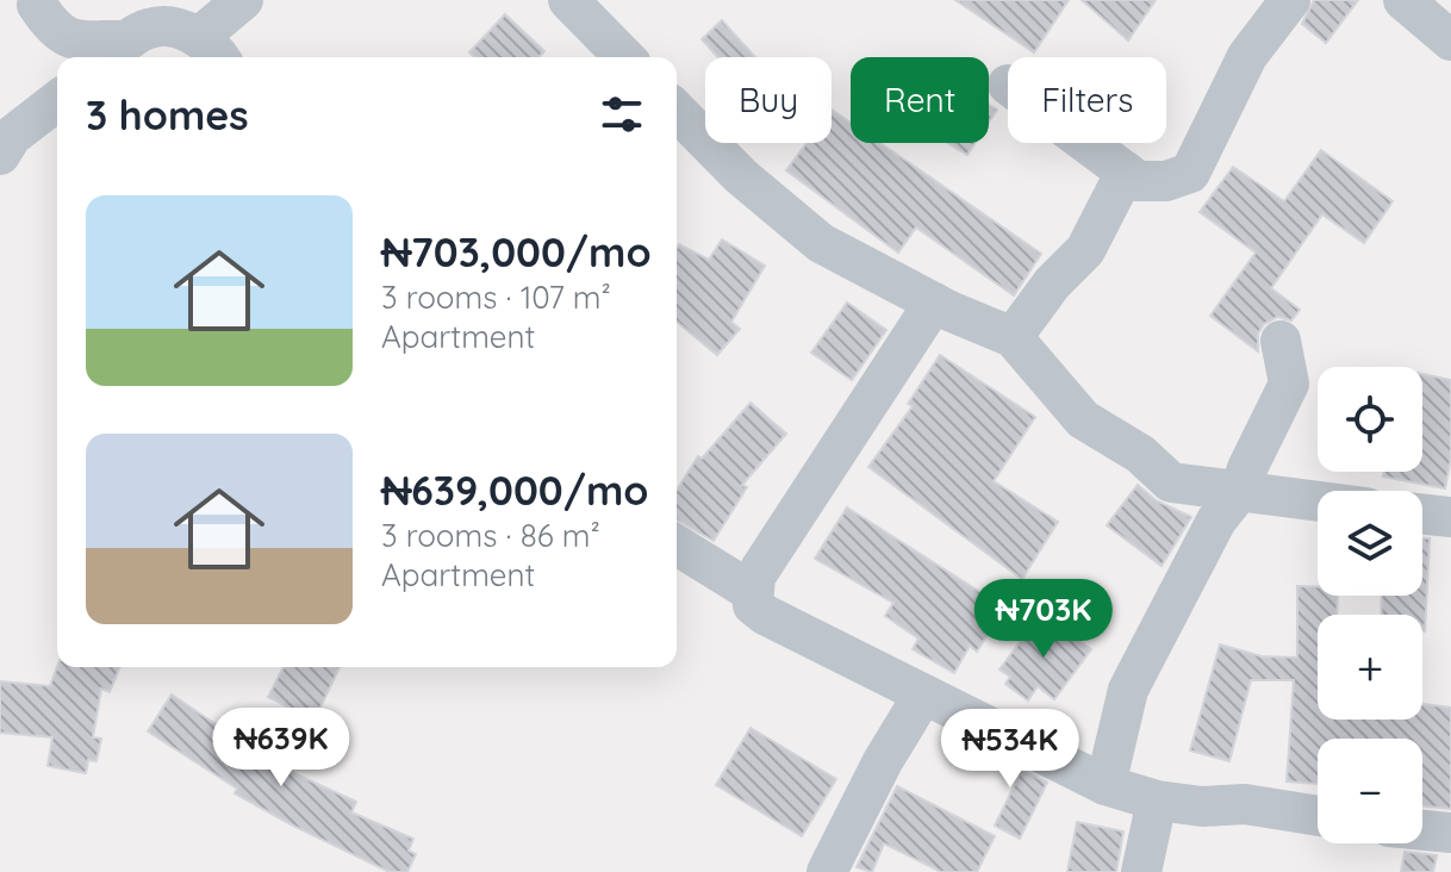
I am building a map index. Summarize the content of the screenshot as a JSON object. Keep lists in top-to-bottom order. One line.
{"page":{"chip":["Buy","Rent","Filters"],"heading":"3 homes","list":[{"name":"₦703,000/mo","note":"3 rooms · 107 m² · Apartment"},{"name":"₦639,000/mo","note":"3 rooms · 86 m² · Apartment"}],"map_buttons":["+","−"],"price":["₦703K","₦639K","₦534K"]}}
